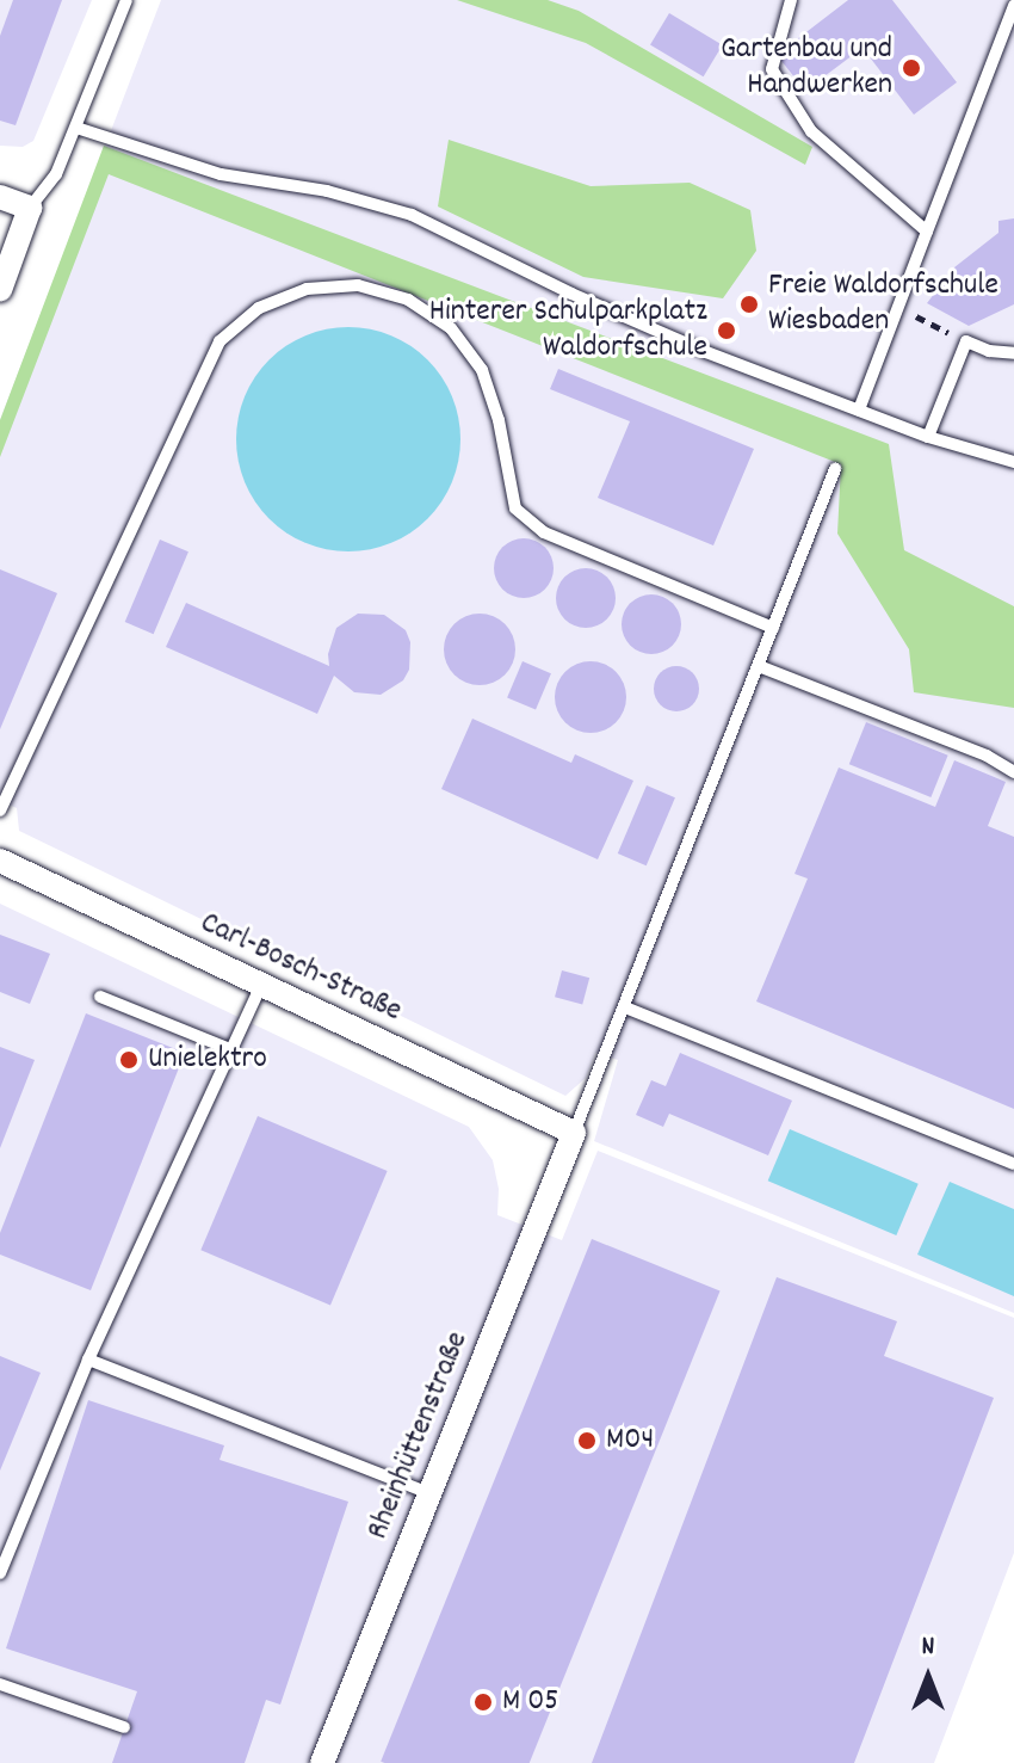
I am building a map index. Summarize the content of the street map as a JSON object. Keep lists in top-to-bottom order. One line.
{"streets":{"street":["Carl-Bosch-Straße","Rheinhüttenstraße"]},"crossings":[["Carl-Bosch-Straße","Rheinhüttenstraße"]],"places":["Gartenbau und Handwerken","Freie Waldorfschule Wiesbaden","Hinterer Schulparkplatz Waldorfschule","Unielektro","M04","M 05"],"north":"top"}
